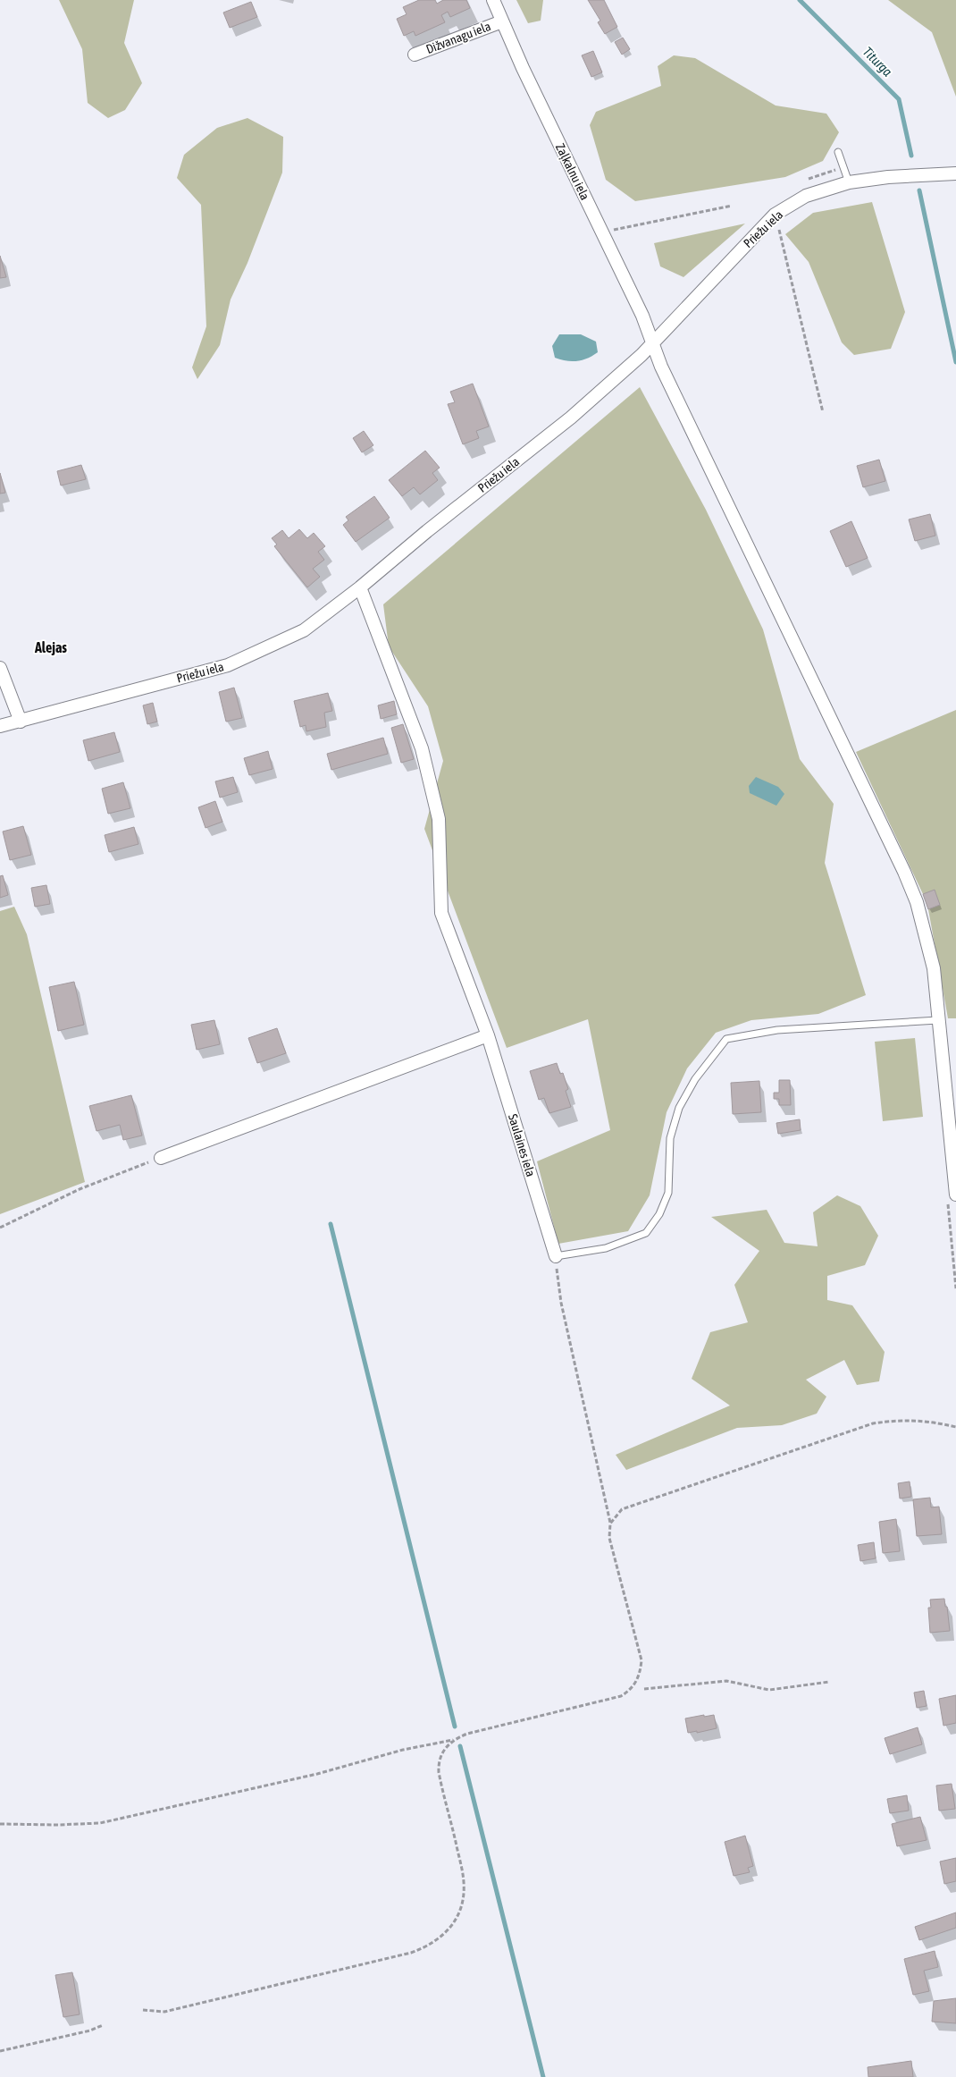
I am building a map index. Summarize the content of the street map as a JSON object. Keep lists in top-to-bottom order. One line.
{"streets":{"street":["Dižvanagu iela","Zaļkalnu iela","Priežu iela","Saulaines iela"]},"crossings":[["Dižvanagu iela","Zaļkalnu iela"],["Zaļkalnu iela","Priežu iela"],["Priežu iela","Saulaines iela"]],"districts":["Alejas"],"water":["Titurga"]}
